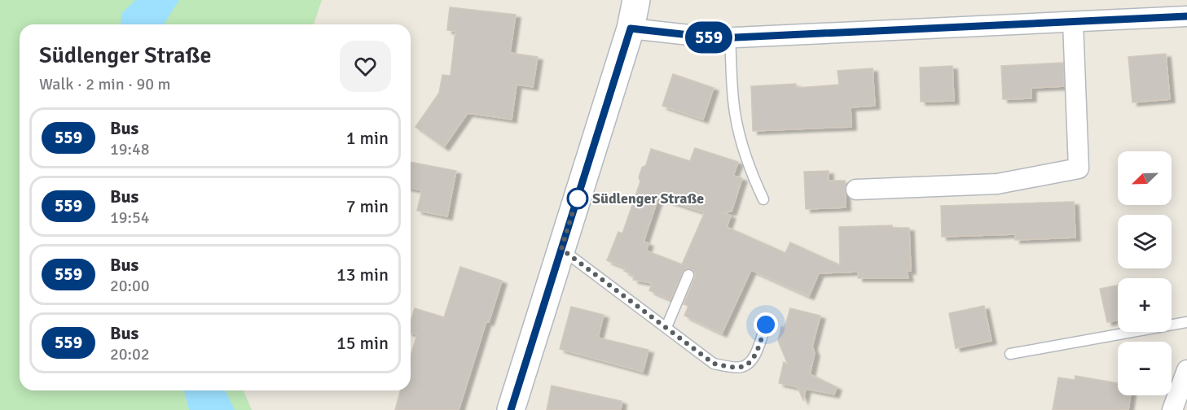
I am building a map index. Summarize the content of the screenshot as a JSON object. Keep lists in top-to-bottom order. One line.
{"places":["Südlenger Straße"],"lines":["bus line 559"],"north":"bottom left","page":{"on_map":"559","heading":["Südlenger Straße","Walk · 2 min · 90 m"],"list":[{"mark":"559","name":"Bus","note":"19:48","value":"1 min"},{"mark":"559","name":"Bus","note":"19:54","value":"7 min"},{"mark":"559","name":"Bus","note":"20:00","value":"13 min"},{"mark":"559","name":"Bus","note":"20:02","value":"15 min"}],"map_buttons":["+","−"]}}
